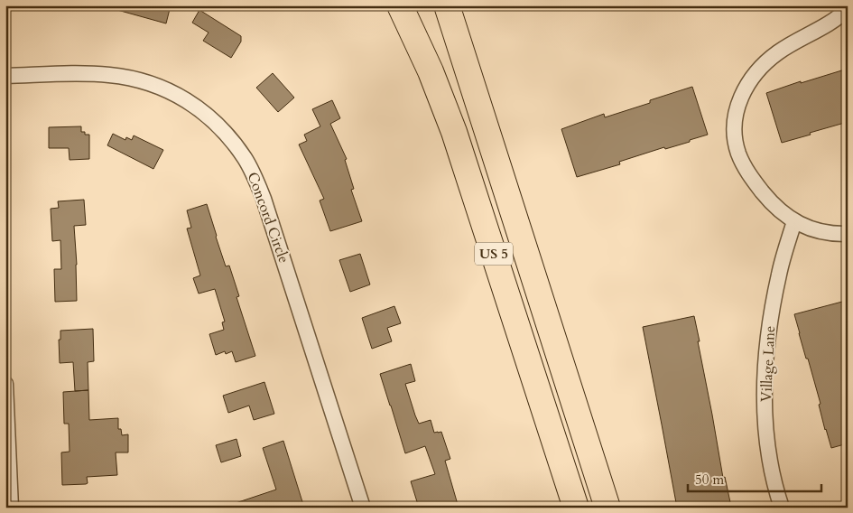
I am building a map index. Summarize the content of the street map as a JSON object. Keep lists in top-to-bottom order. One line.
{"streets":{"highway":["US 5"],"street":["Concord Circle","Village Lane"]},"scale_bar":"50 m"}
